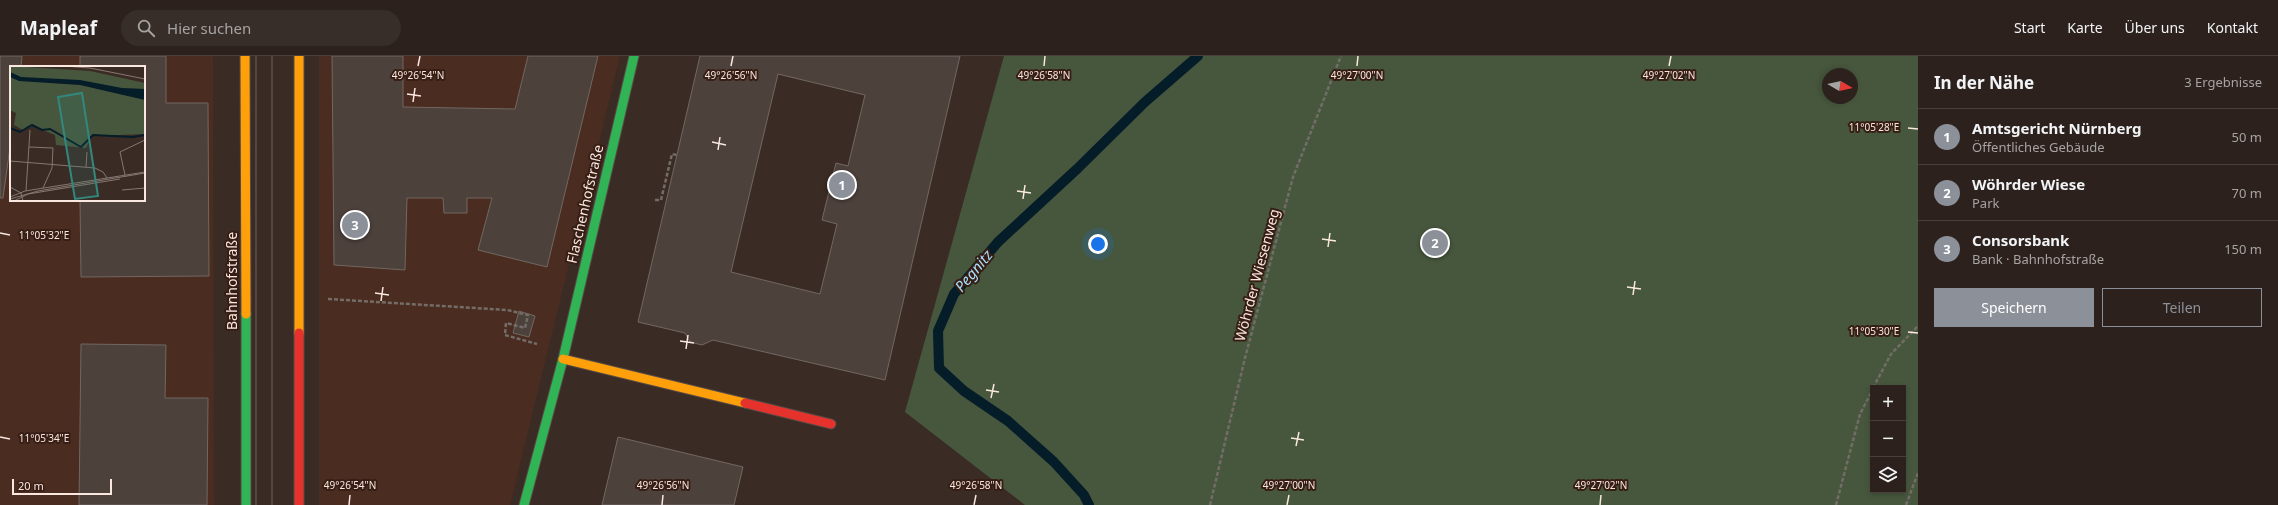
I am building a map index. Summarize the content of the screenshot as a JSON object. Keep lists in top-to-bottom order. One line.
{"streets":{"main road":["Flaschenhofstraße","Bahnhofstraße"],"path":["Wöhrder Wiesenweg"]},"water":["Pegnitz"],"scale_bar":"20 m","north":"right","page":{"header":"Mapleaf","search":"Hier suchen","nav":["Start","Karte","Über uns","Kontakt"],"heading":["In der Nähe","3 Ergebnisse"],"list":[{"mark":"1","name":"Amtsgericht Nürnberg","note":"Öffentliches Gebäude","value":"50 m"},{"mark":"2","name":"Wöhrder Wiese","note":"Park","value":"70 m"},{"mark":"3","name":"Consorsbank","note":"Bank · Bahnhofstraße","value":"150 m"}],"pins":["1","3","2"],"buttons":["Speichern","Teilen"],"map_buttons":["+","−"],"scale":"20 m"},"coordinates":["49°26'54\"N","49°26'56\"N","49°26'58\"N","49°27'00\"N","49°27'02\"N","11°05'28\"E","11°05'32\"E","11°05'30\"E","11°05'34\"E"]}
